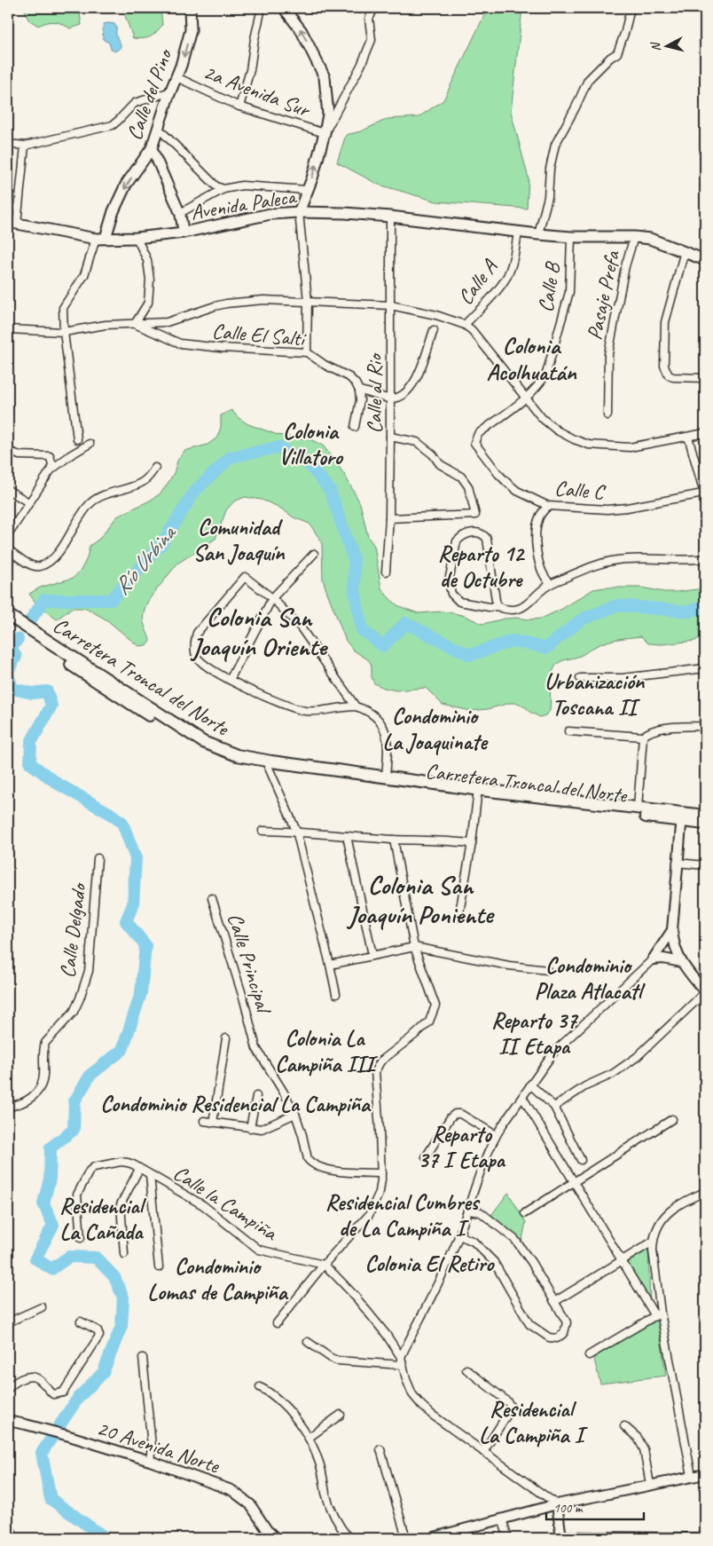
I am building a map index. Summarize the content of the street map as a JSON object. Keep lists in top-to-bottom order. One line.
{"streets":{"main road":["Calle del Pino","Avenida Paleca","Carretera Troncal del Norte"],"street":["2a Avenida Sur","Calle A","Calle B","Pasaje Prefa","Calle El Salti","Calle al Rio","Calle C","Calle Delgado","Calle Principal","Calle la Campiña","20 Avenida Norte"]},"crossings":[["2a Avenida Sur","Calle del Pino"],["Calle del Pino","Avenida Paleca"],["Avenida Paleca","Calle A"],["Avenida Paleca","Calle B"],["Avenida Paleca","Pasaje Prefa"],["Avenida Paleca","Calle al Rio"],["Calle B","Calle C"]],"one_way":["Calle del Pino"],"districts":["Colonia Acolhuatán","Colonia Villatoro","Comunidad San Joaquín","Reparto 12 de Octubre","Colonia San Joaquín Oriente","Urbanización Toscana II","Condominio La Joaquinate","Colonia San Joaquín Poniente","Condominio Plaza Atlacatl","Reparto 37 II Etapa","Colonia La Campiña III","Condominio Residencial La Campiña","Reparto 37 I Etapa","Residencial Cumbres de La Campiña I","Residencial La Cañada","Colonia El Retiro","Condominio Lomas de Campiña","Residencial La Campiña I"],"water":["Río Urbina"],"scale_bar":"100 m","north":"left"}
